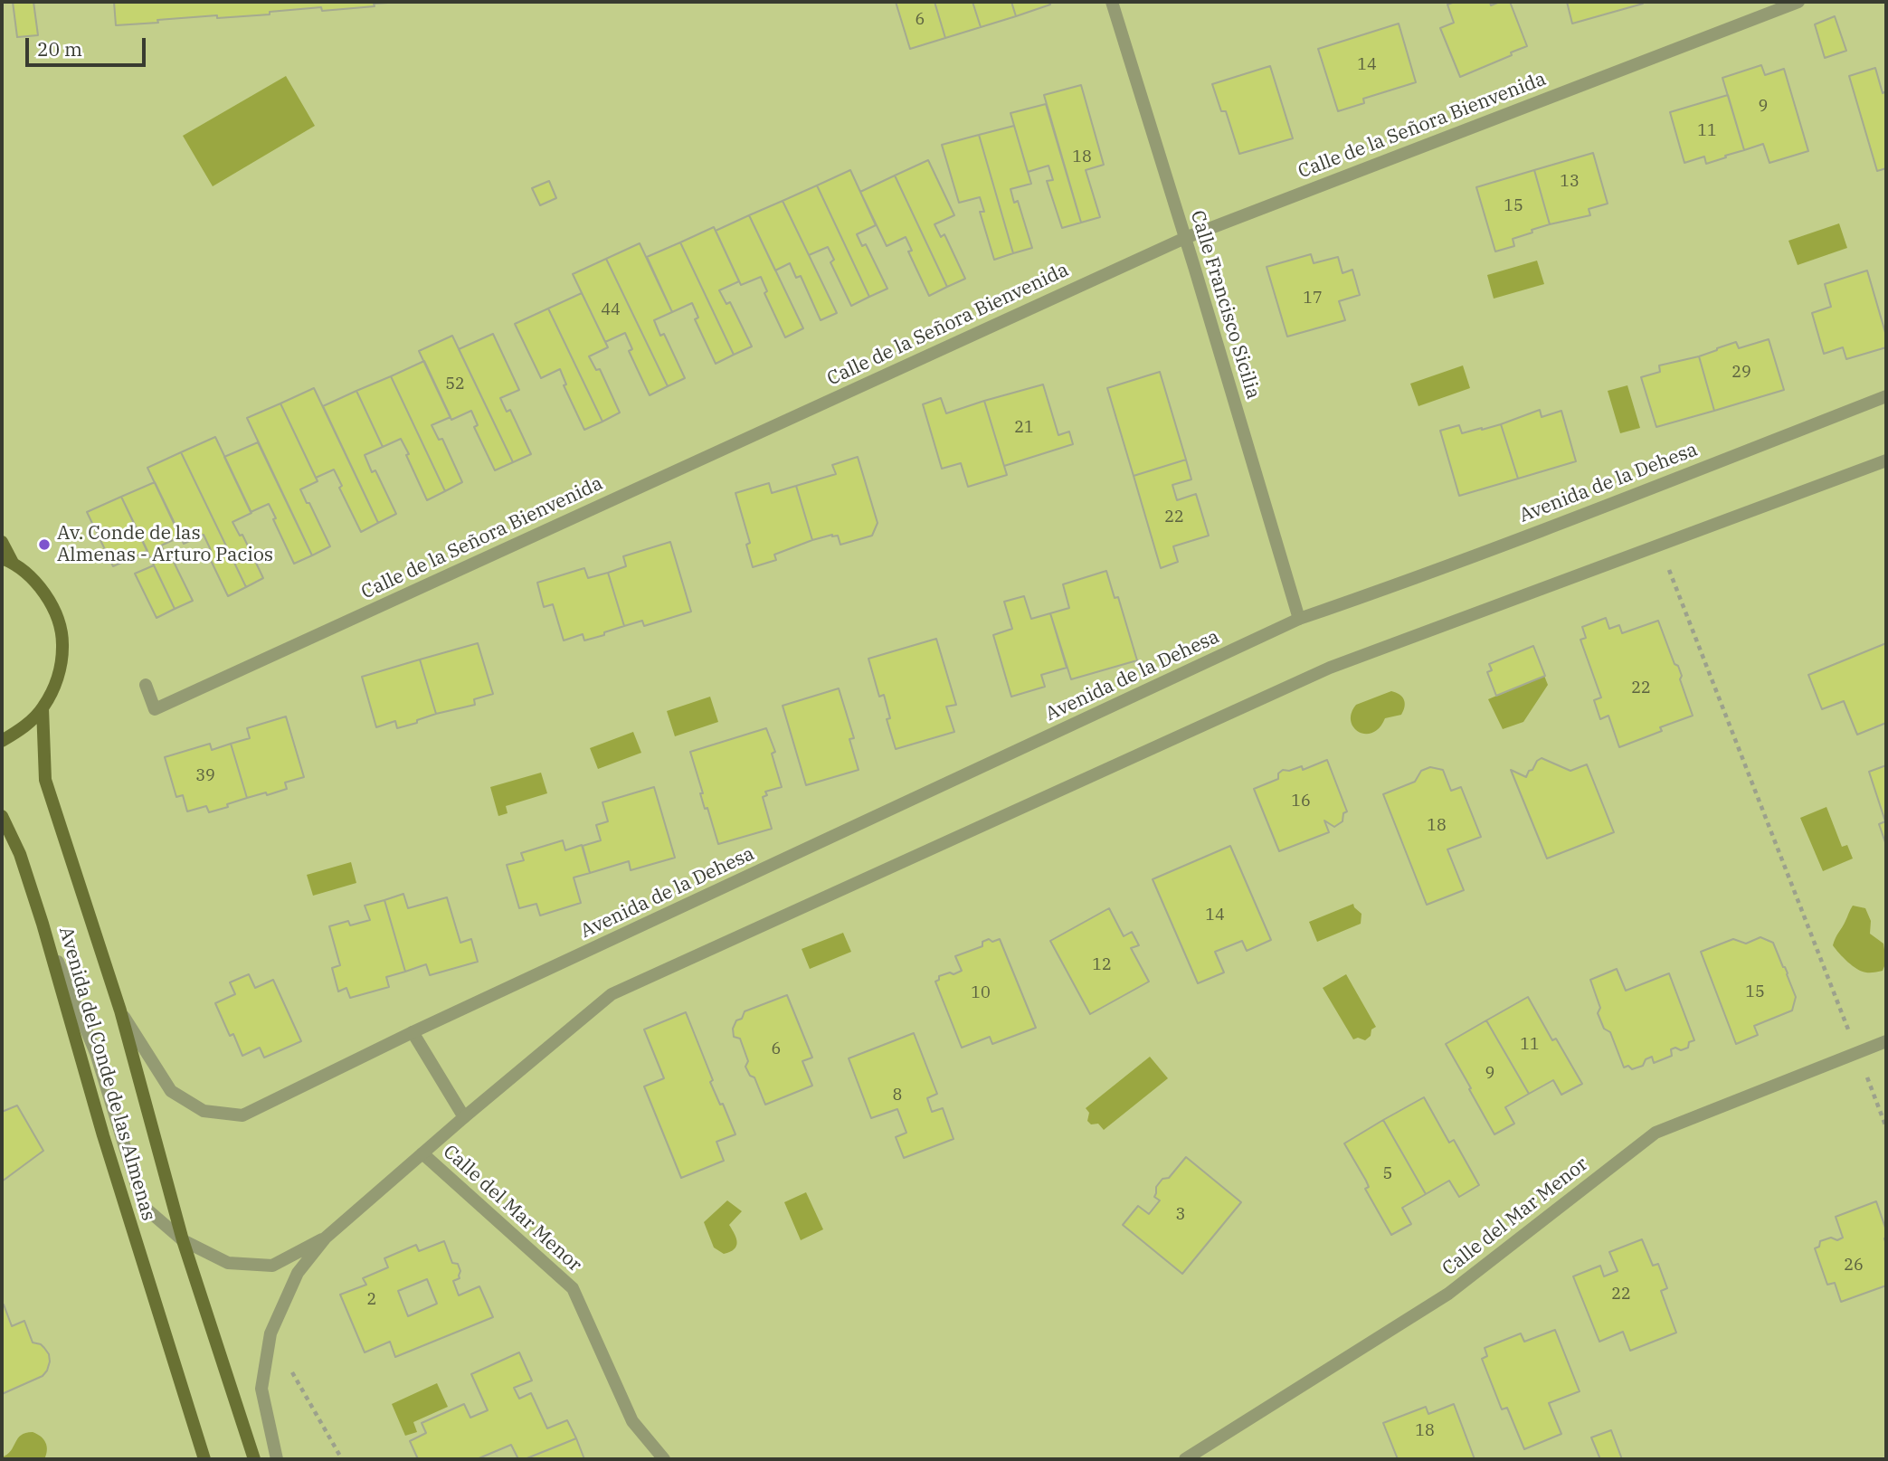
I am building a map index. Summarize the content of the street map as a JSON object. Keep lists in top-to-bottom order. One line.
{"streets":{"main road":["Avenida del Conde de las Almenas"],"street":["Calle de la Señora Bienvenida","Calle Francisco Sicilia","Avenida de la Dehesa","Calle del Mar Menor"]},"crossings":[["Calle de la Señora Bienvenida","Calle Francisco Sicilia"],["Calle Francisco Sicilia","Avenida de la Dehesa"],["Avenida de la Dehesa","Avenida del Conde de las Almenas"]],"places":["Av. Conde de las Almenas - Arturo Pacios"],"house_numbers":["6","14","9","11","18","13","15","17","44","29","52","21","22","22","39","16","18","14","12","15","10","11","6","9","8","5","3","26","22","2","18"],"scale_bar":"20 m"}
